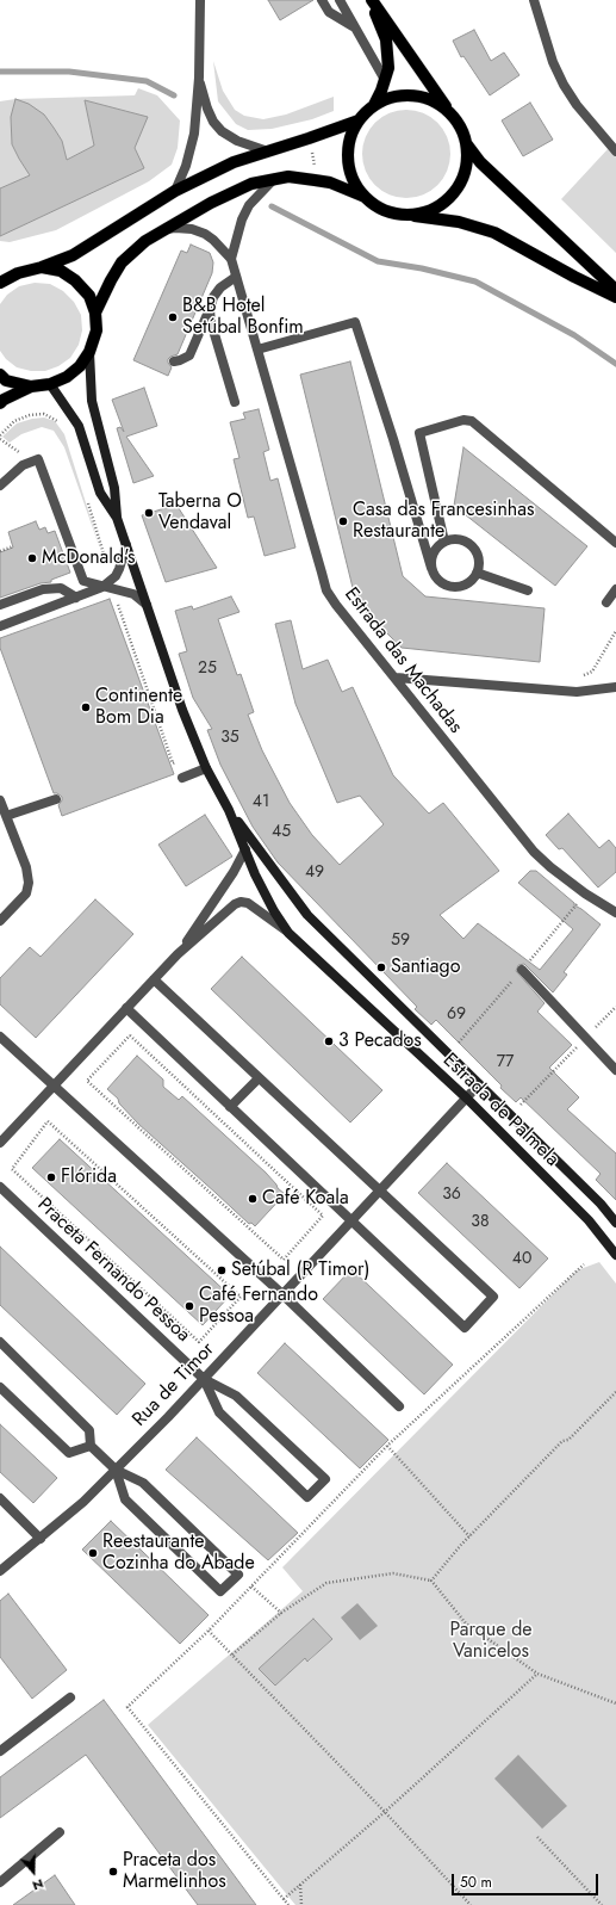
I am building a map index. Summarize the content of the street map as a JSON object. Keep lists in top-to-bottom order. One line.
{"streets":{"street":["Estrada das Machadas","Estrada de Palmela","Praceta Fernando Pessoa","Rua de Timor"]},"crossings":[["Estrada de Palmela","Rua de Timor"],["Praceta Fernando Pessoa","Rua de Timor"]],"parks":["Parque de Vanicelos"],"places":["B&B Hotel Setúbal Bonfim","Taberna O Vendaval","Casa das Francesinhas Restaurante","McDonald's","Continente Bom Dia","Santiago","3 Pecados","Flórida","Café Koala","Setúbal (R Timor)","Café Fernando Pessoa","Reestaurante Cozinha do Abade","Praceta dos Marmelinhos"],"house_numbers":["25","35","41","45","49","59","69","77","36","38","40"],"scale_bar":"50 m","north":"bottom"}
